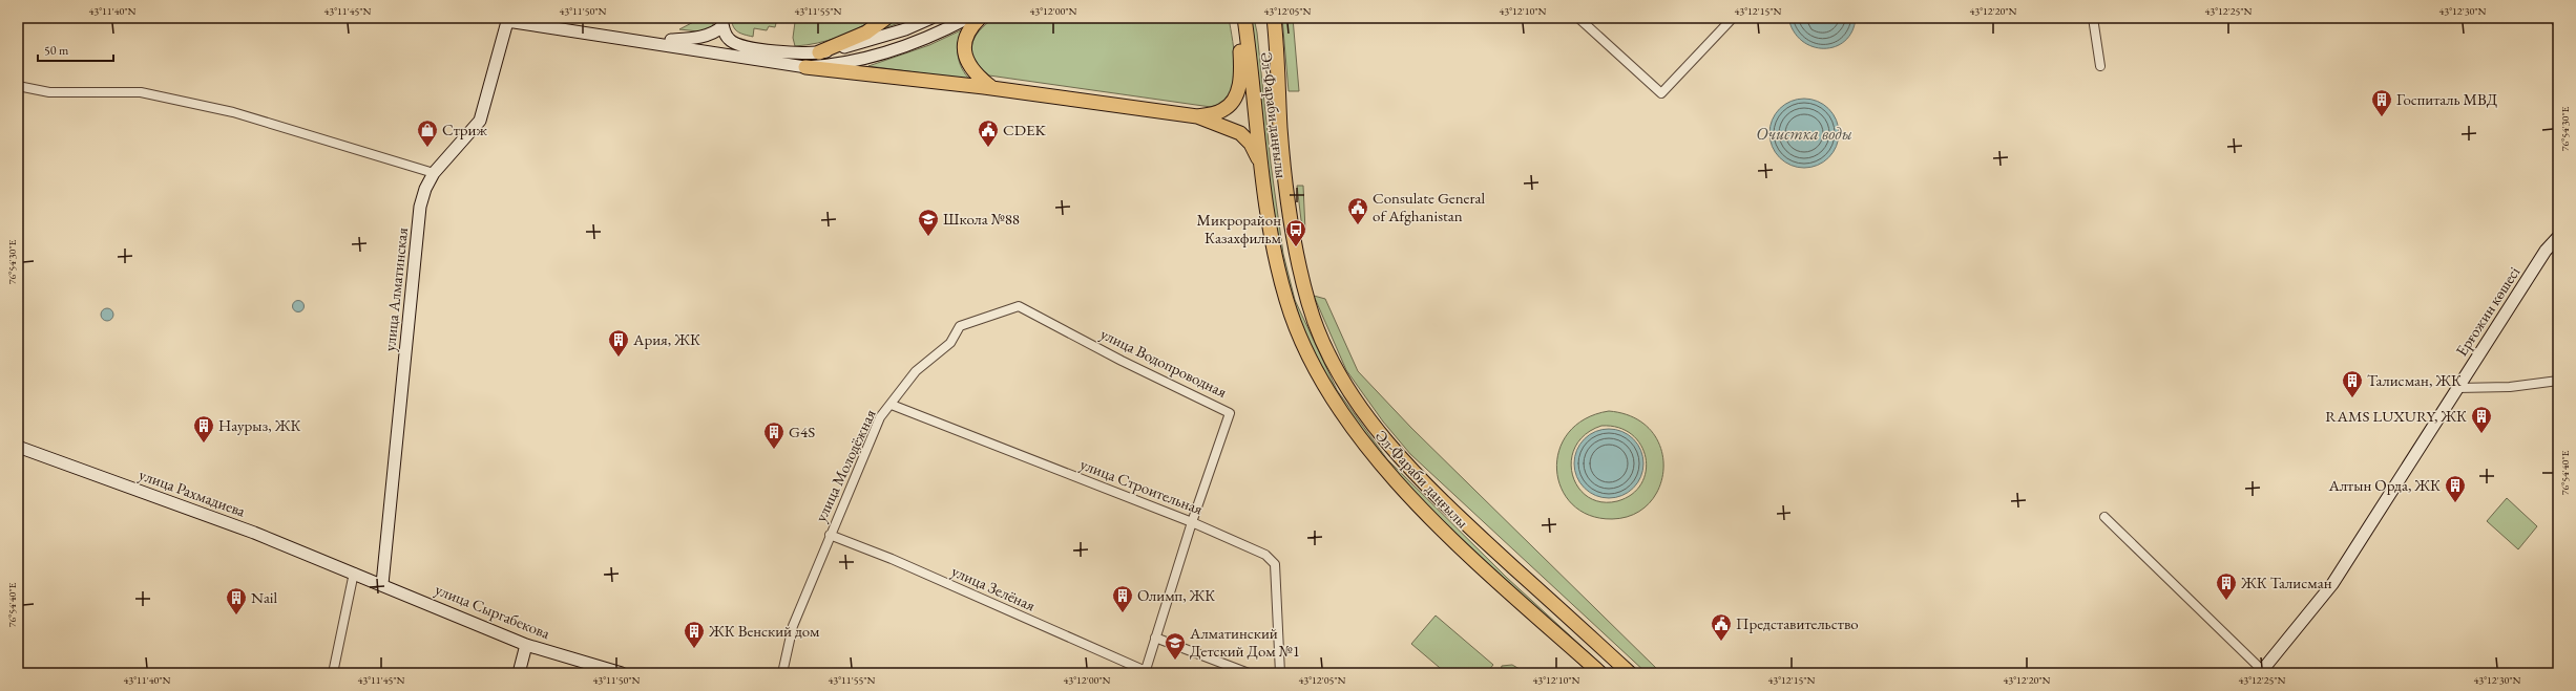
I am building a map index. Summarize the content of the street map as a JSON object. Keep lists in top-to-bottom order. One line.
{"streets":{"main road":["Әл-Фараби даңғылы"],"street":["улица Алматинская","Ерғожин көшесі","улица Водопроводная","улица Молодёжная","улица Строительная","улица Рахмадиева","улица Зелёная","улица Сыргабекова"]},"crossings":[["улица Алматинская","улица Сыргабекова"],["улица Водопроводная","улица Молодёжная"],["улица Водопроводная","улица Строительная"],["улица Водопроводная","улица Зелёная"],["улица Молодёжная","улица Строительная"],["улица Молодёжная","улица Зелёная"],["улица Рахмадиева","улица Сыргабекова"]],"water":["Очистка воды"],"places":{"building":["Госпиталь МВД","Ария, ЖК","Талисман, ЖК","RAMS LUXURY, ЖК","Наурыз, ЖК","G4S","Алтын Орда, ЖК","ЖК Талисман","Олимп, ЖК","Nail","ЖК Венский дом"],"shop":["Стриж"],"public building":["CDEK","Consulate General of Afghanistan","Представительство"],"school or university":["Школа №88","Алматинский Детский Дом №1"],"bus stop":["Микрорайон Казахфильм"]},"scale_bar":"50 m","coordinates":["43°11'40\"N","43°11'45\"N","43°11'50\"N","43°11'55\"N","43°12'00\"N","43°12'05\"N","43°12'10\"N","43°12'15\"N","43°12'20\"N","43°12'25\"N","43°12'30\"N","76°54'30\"E","76°54'40\"E"]}
